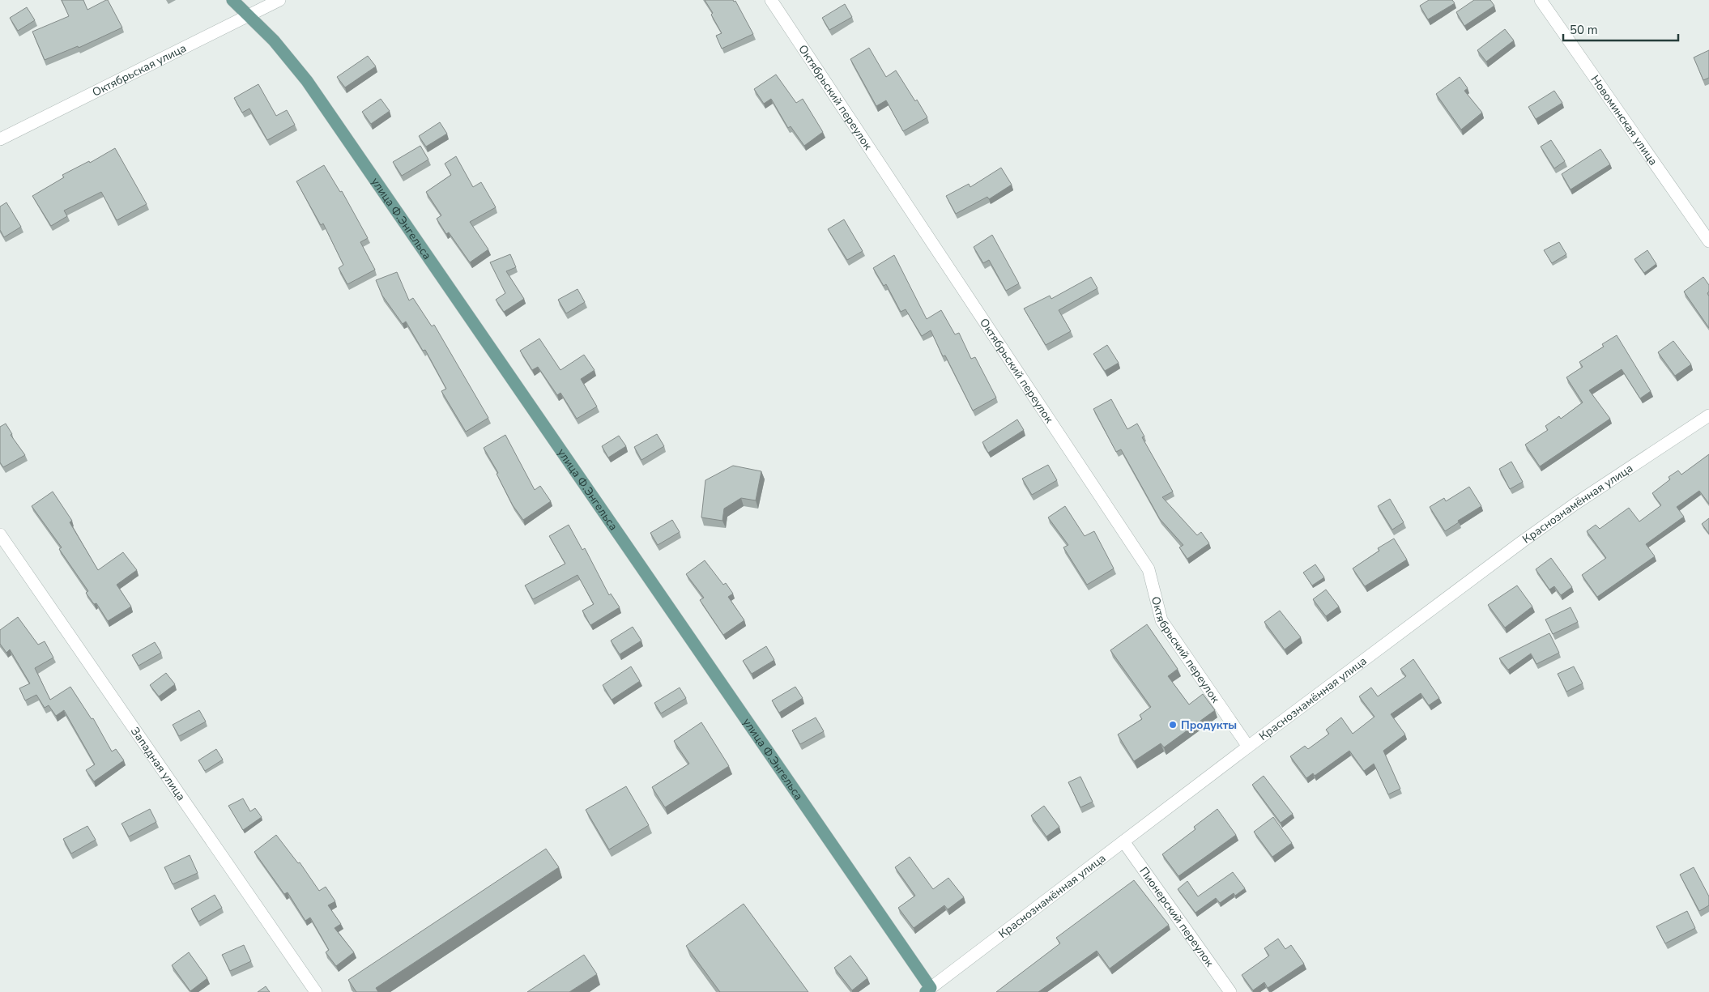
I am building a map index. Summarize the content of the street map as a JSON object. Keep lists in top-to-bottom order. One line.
{"streets":{"main road":["улица Ф.Энгельса"],"street":["Октябрьская улица","Октябрьский переулок","Новоминская улица","Краснознамённая улица","Западная улица","Пионерский переулок"]},"crossings":[["Октябрьская улица","улица Ф.Энгельса"],["Октябрьский переулок","Краснознамённая улица"],["улица Ф.Энгельса","Краснознамённая улица"],["Краснознамённая улица","Пионерский переулок"]],"places":["Продукты"],"scale_bar":"50 m"}
